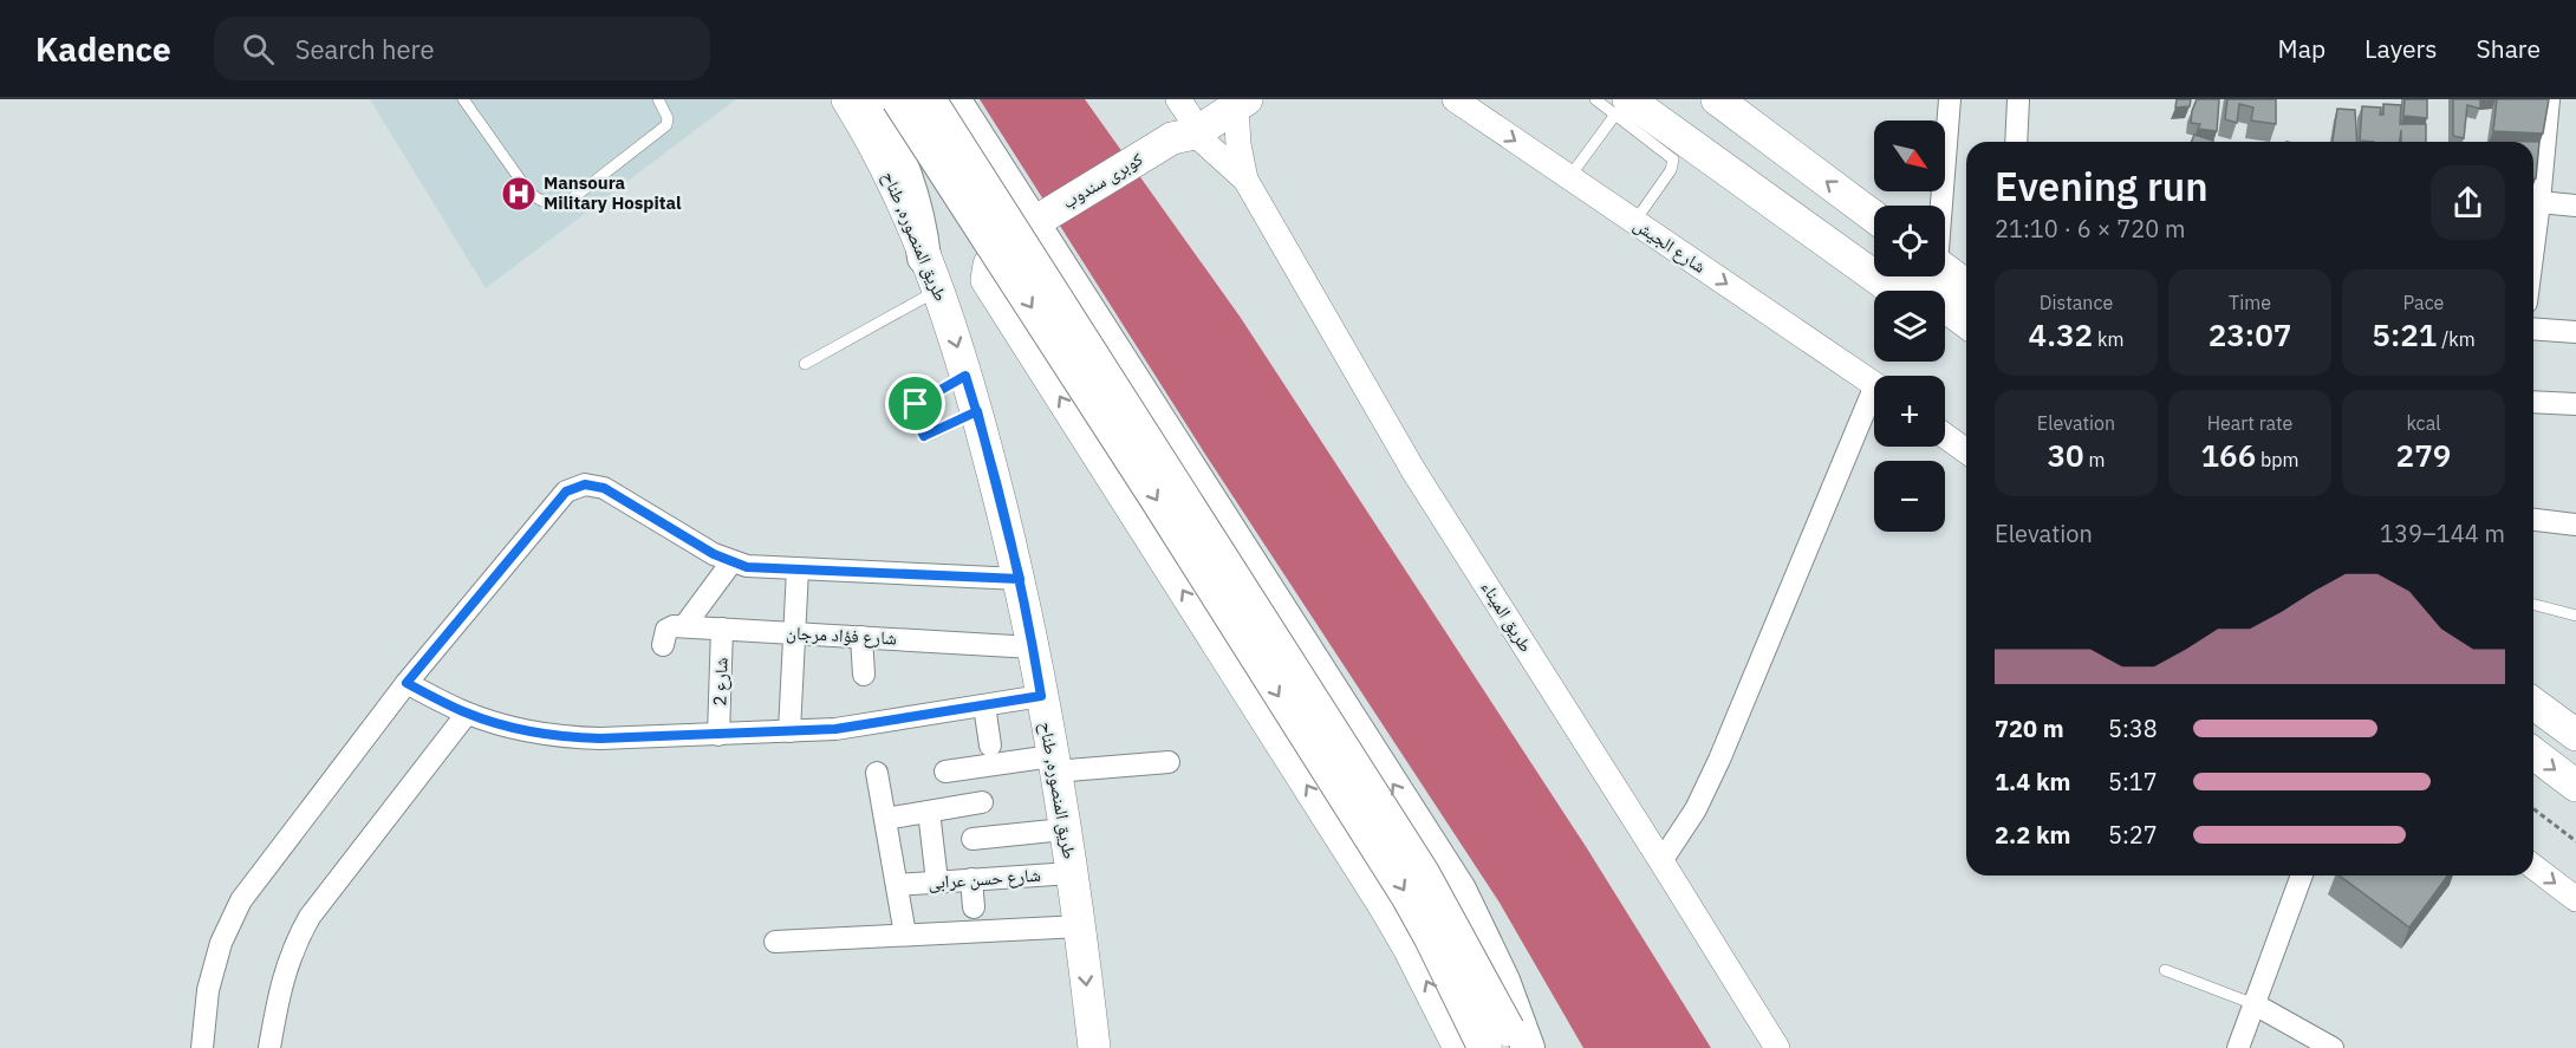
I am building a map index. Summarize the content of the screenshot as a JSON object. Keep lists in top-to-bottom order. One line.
{"streets":{"main road":["كوبرى سندوب","طريق المنصوره, طناح"],"street":["شارع الجيش","طريق الميناء","شارع فؤاد مرجان","شارع 2","شارع حسن عرابى"]},"crossings":[["كوبرى سندوب","طريق الميناء"],["طريق المنصوره, طناح","شارع فؤاد مرجان"],["طريق المنصوره, طناح","شارع حسن عرابى"],["شارع فؤاد مرجان","شارع 2"]],"one_way":["شارع الجيش"],"places":{"hospital":["Mansoura Military Hospital"]},"north":"bottom right","page":{"header":"Kadence","search":"Search here","nav":["Map","Layers","Share"],"map_buttons":["+","−"],"heading":["Evening run","21:10 · 6 × 720 m"],"stats":[["Distance","4.32 km"],["Time","23:07"],["Pace","5:21 /km"],["Elevation","30 m"],["Heart rate","166 bpm"],["kcal","279"]],"chart":["Elevation","139–144 m"],"list":[{"name":"720 m","note":"5:38"},{"name":"1.4 km","note":"5:17"},{"name":"2.2 km","note":"5:27"}]}}
